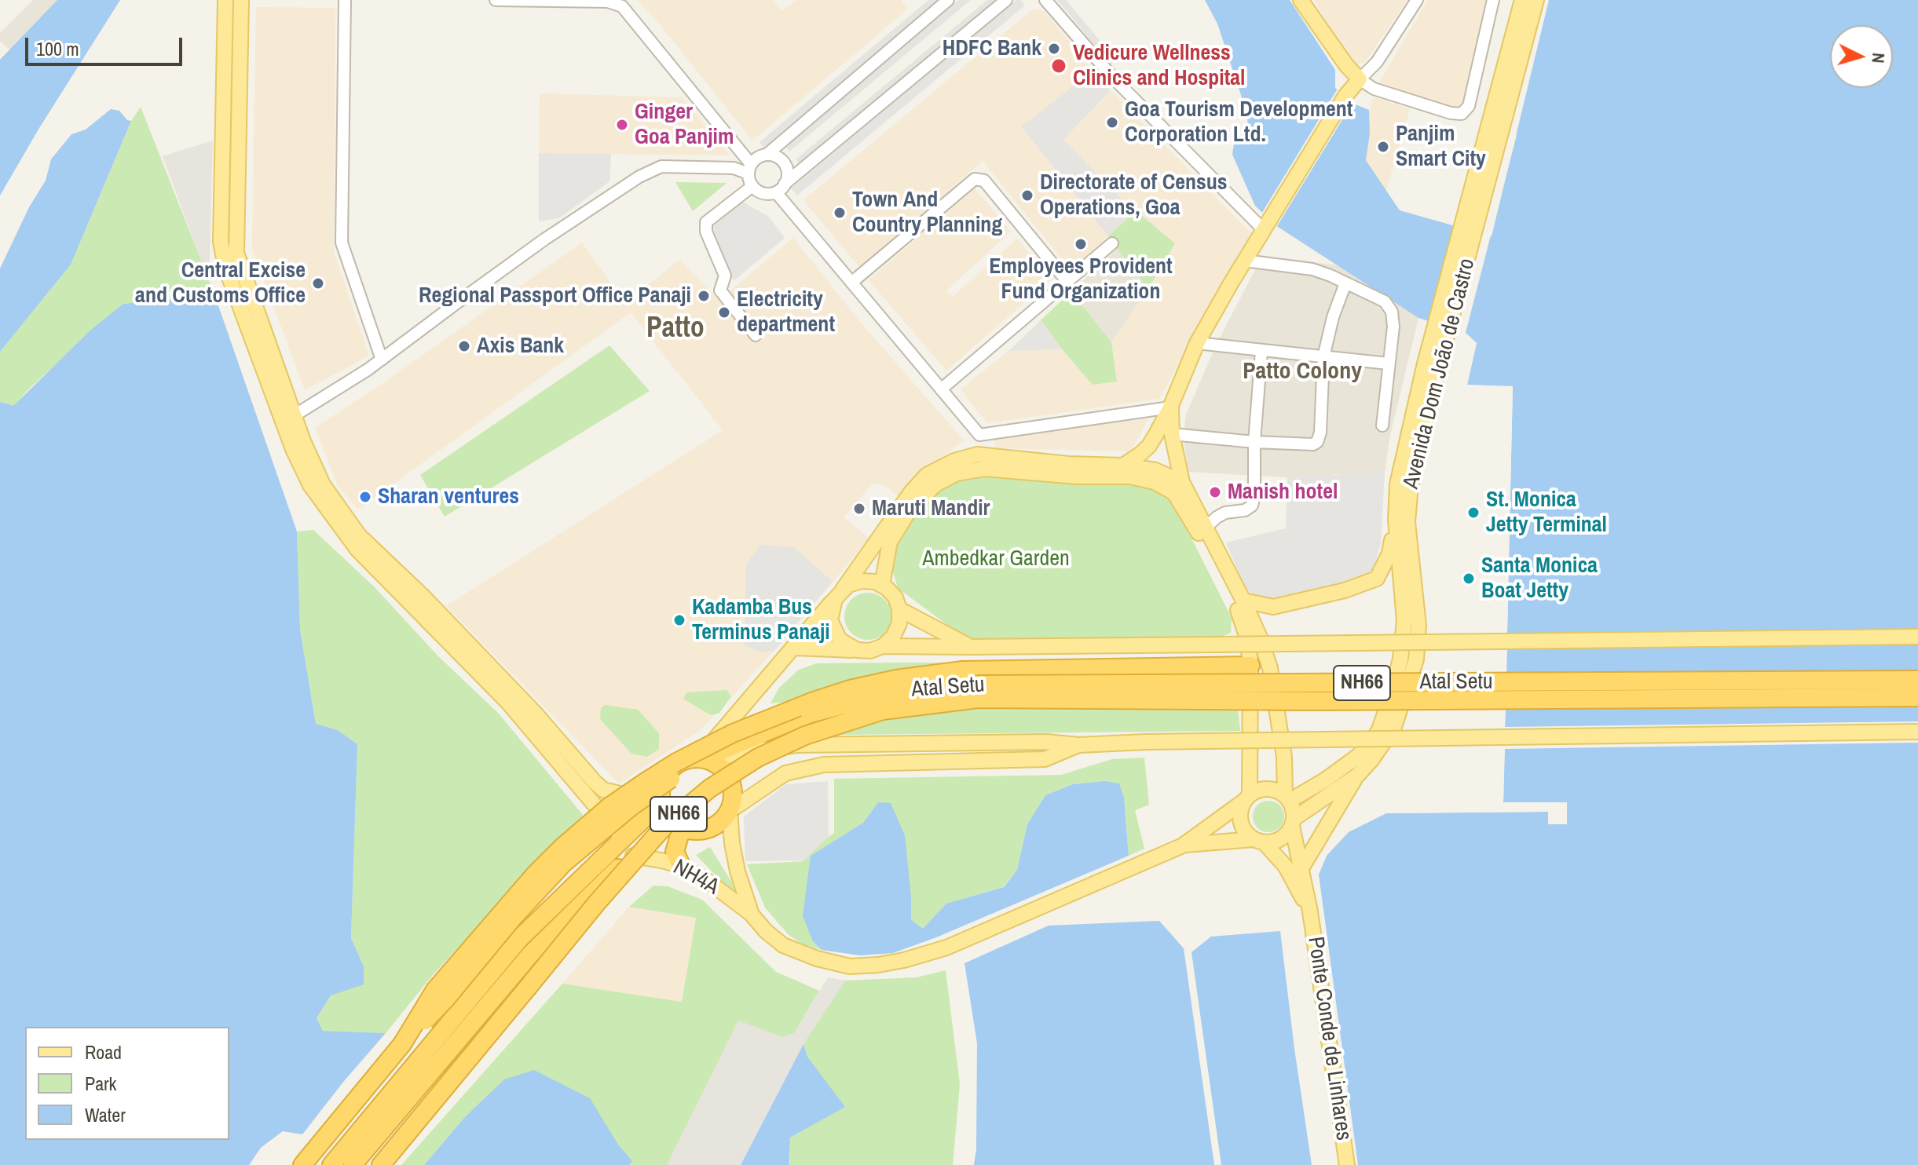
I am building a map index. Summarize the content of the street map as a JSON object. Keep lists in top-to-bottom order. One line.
{"streets":{"highway":["Atal Setu","NH66"],"main road":["Avenida Dom João de Castro","NH4A","Ponte Conde de Linhares"]},"crossings":[["Avenida Dom João de Castro","Ponte Conde de Linhares"],["Atal Setu","NH66"]],"districts":["Patto","Patto Colony"],"parks":["Ambedkar Garden"],"places":["HDFC Bank","Vedicure Wellness Clinics and Hospital","Goa Tourism Development Corporation Ltd.","Ginger Goa Panjim","Panjim Smart City","Directorate of Census Operations, Goa","Town And Country Planning","Employees Provident Fund Organization","Central Excise and Customs Office","Regional Passport Office Panaji","Electricity department","Axis Bank","Manish hotel","Sharan ventures","Maruti Mandir","St. Monica Jetty Terminal","Santa Monica Boat Jetty","Kadamba Bus Terminus Panaji"],"legend":["Road","Park","Water"],"scale_bar":"100 m","north":"right"}
